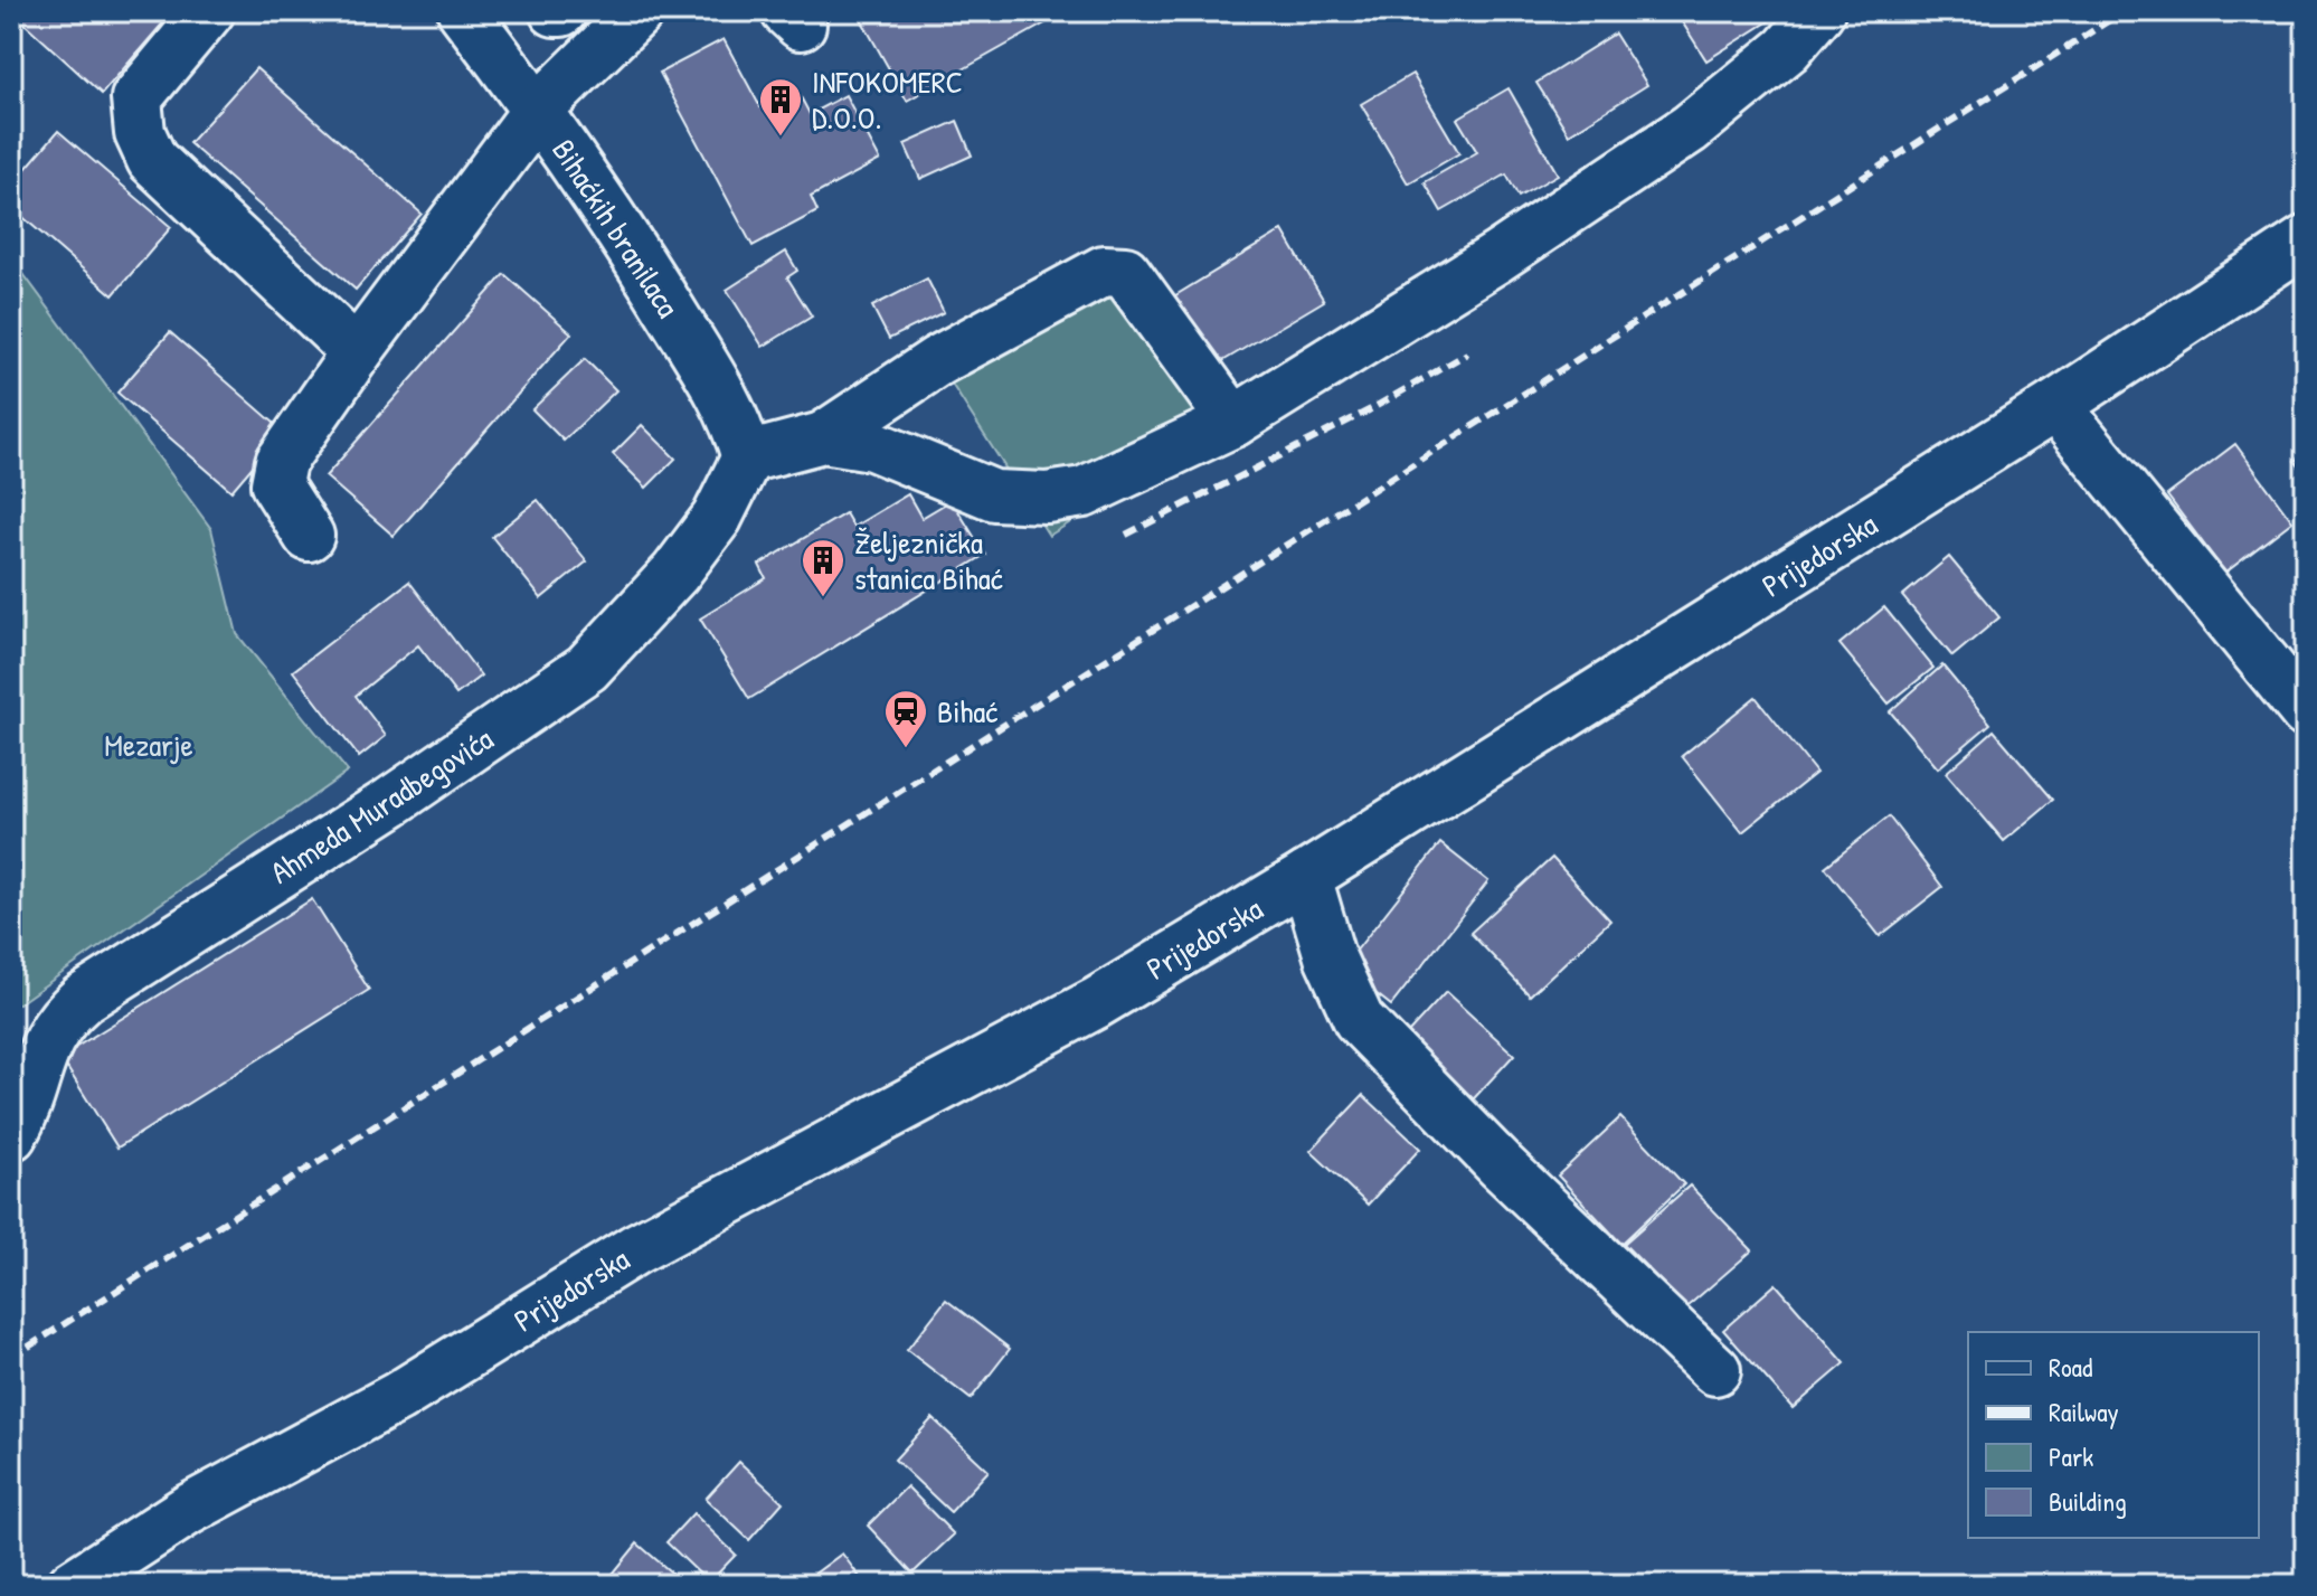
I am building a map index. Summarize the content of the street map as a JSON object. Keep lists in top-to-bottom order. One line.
{"streets":{"street":["Bihaćkih branilaca","Prijedorska","Ahmeda Muradbegovića"]},"crossings":[["Bihaćkih branilaca","Ahmeda Muradbegovića"]],"parks":["Mezarje"],"places":{"building":["INFOKOMERC D.O.O.","Željeznička stanica Bihać"],"station":["Bihać"]},"legend":["Road","Railway","Park","Building"]}
